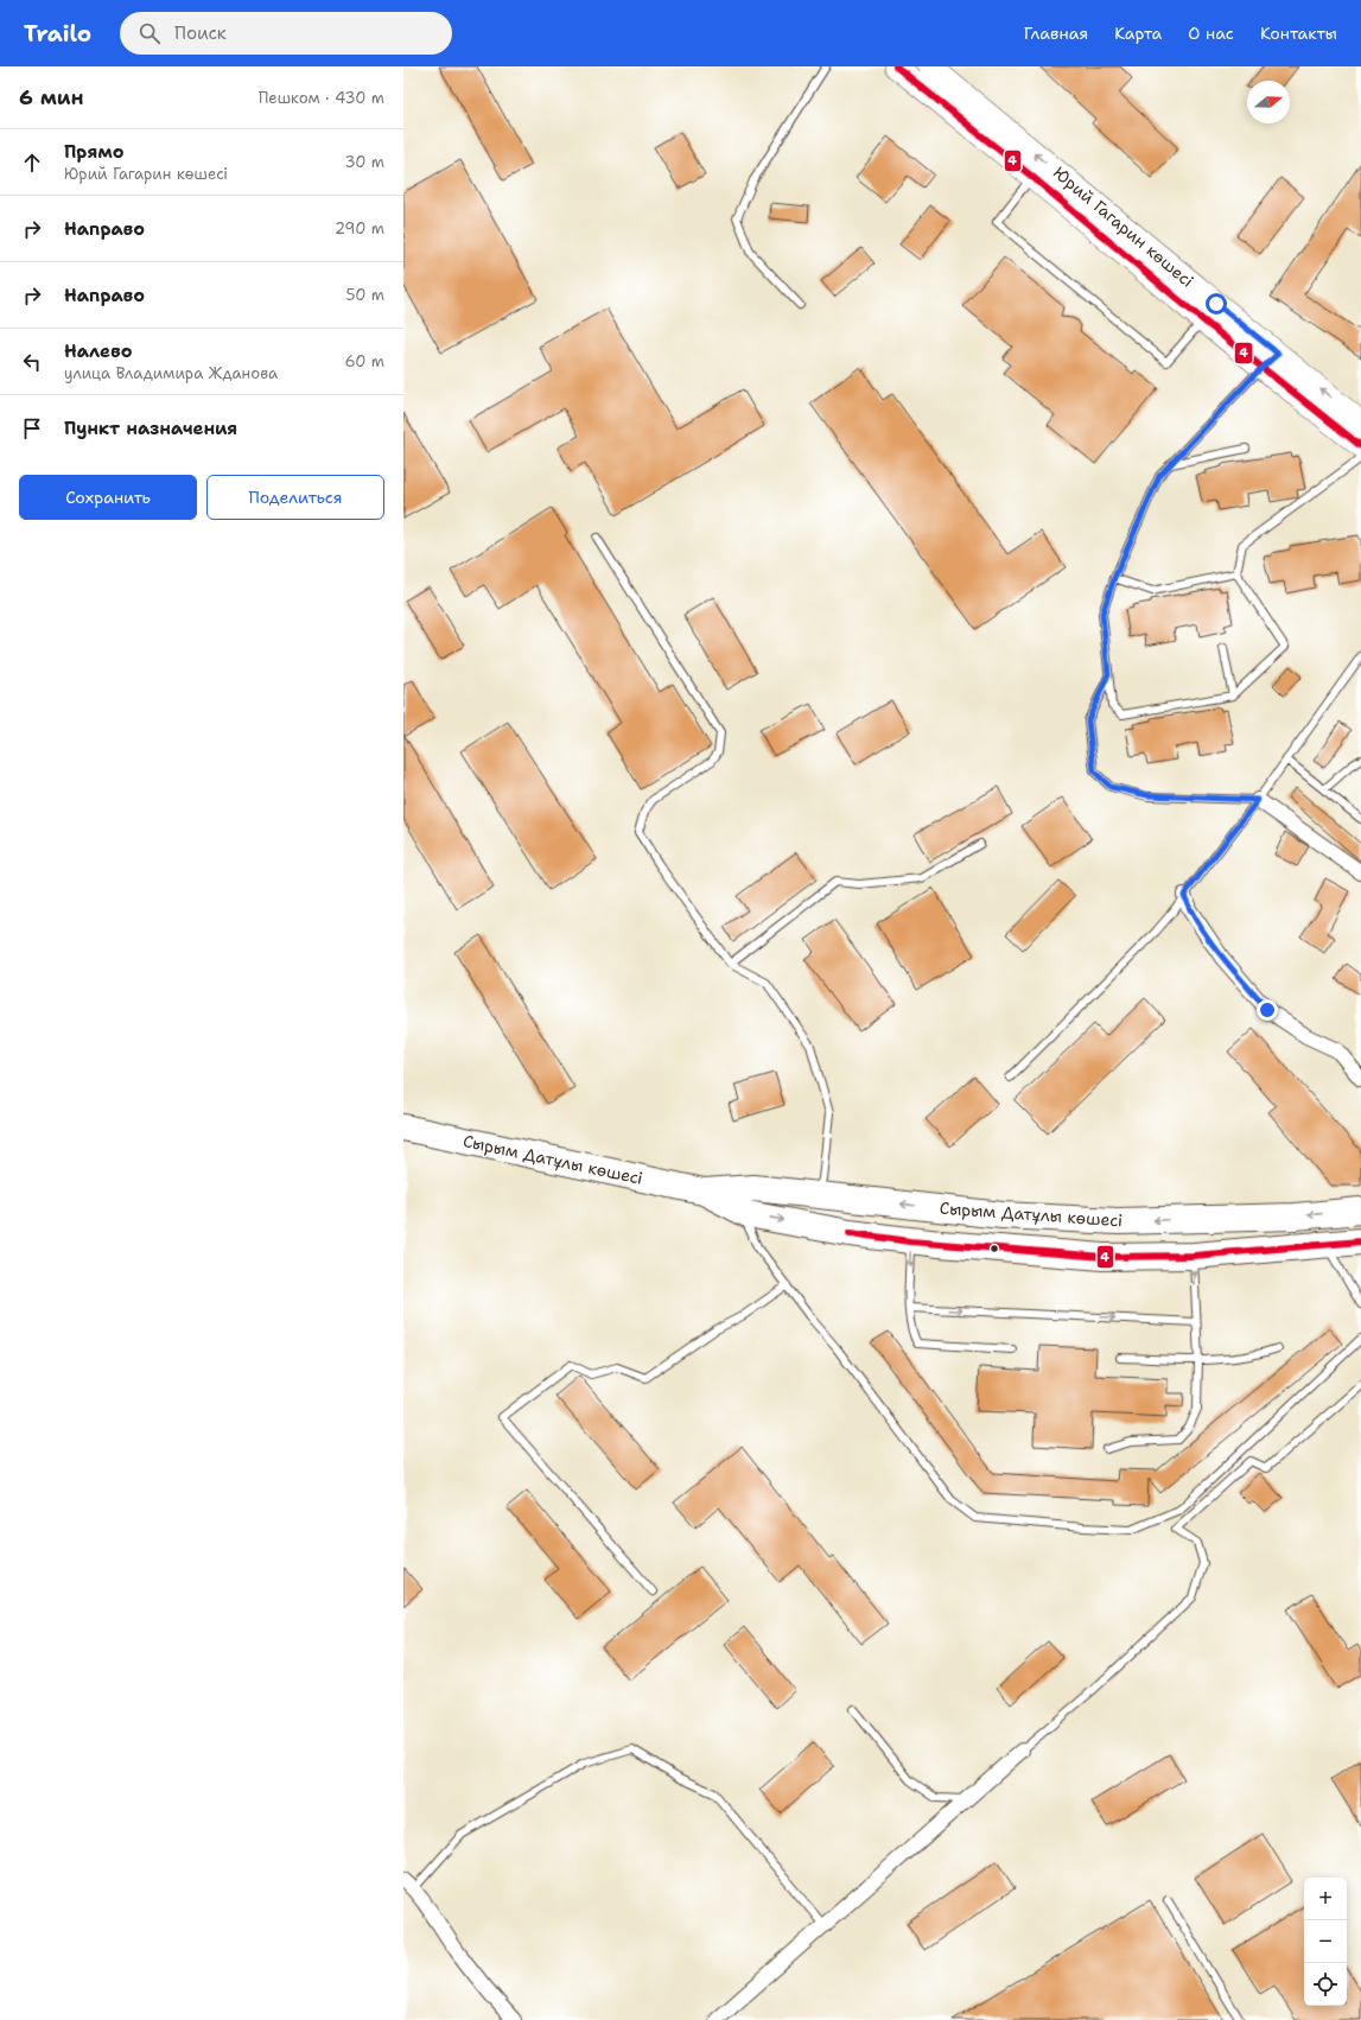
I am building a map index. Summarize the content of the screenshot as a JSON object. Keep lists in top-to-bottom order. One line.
{"streets":{"highway":["Сырым Датұлы көшесі"],"main road":["Юрий Гагарин көшесі"]},"lines":["transit line 4"],"north":"right","page":{"header":"Trailo","search":"Поиск","nav":["Главная","Карта","О нас","Контакты"],"heading":["6 мин","Пешком · 430 m"],"list":[["Прямо","Юрий Гагарин көшесі","30 m"],["Направо","290 m"],["Направо","50 m"],["Налево","улица Владимира Жданова","60 m"],"Пункт назначения"],"buttons":["Сохранить","Поделиться"],"map_buttons":["+","−"]}}
